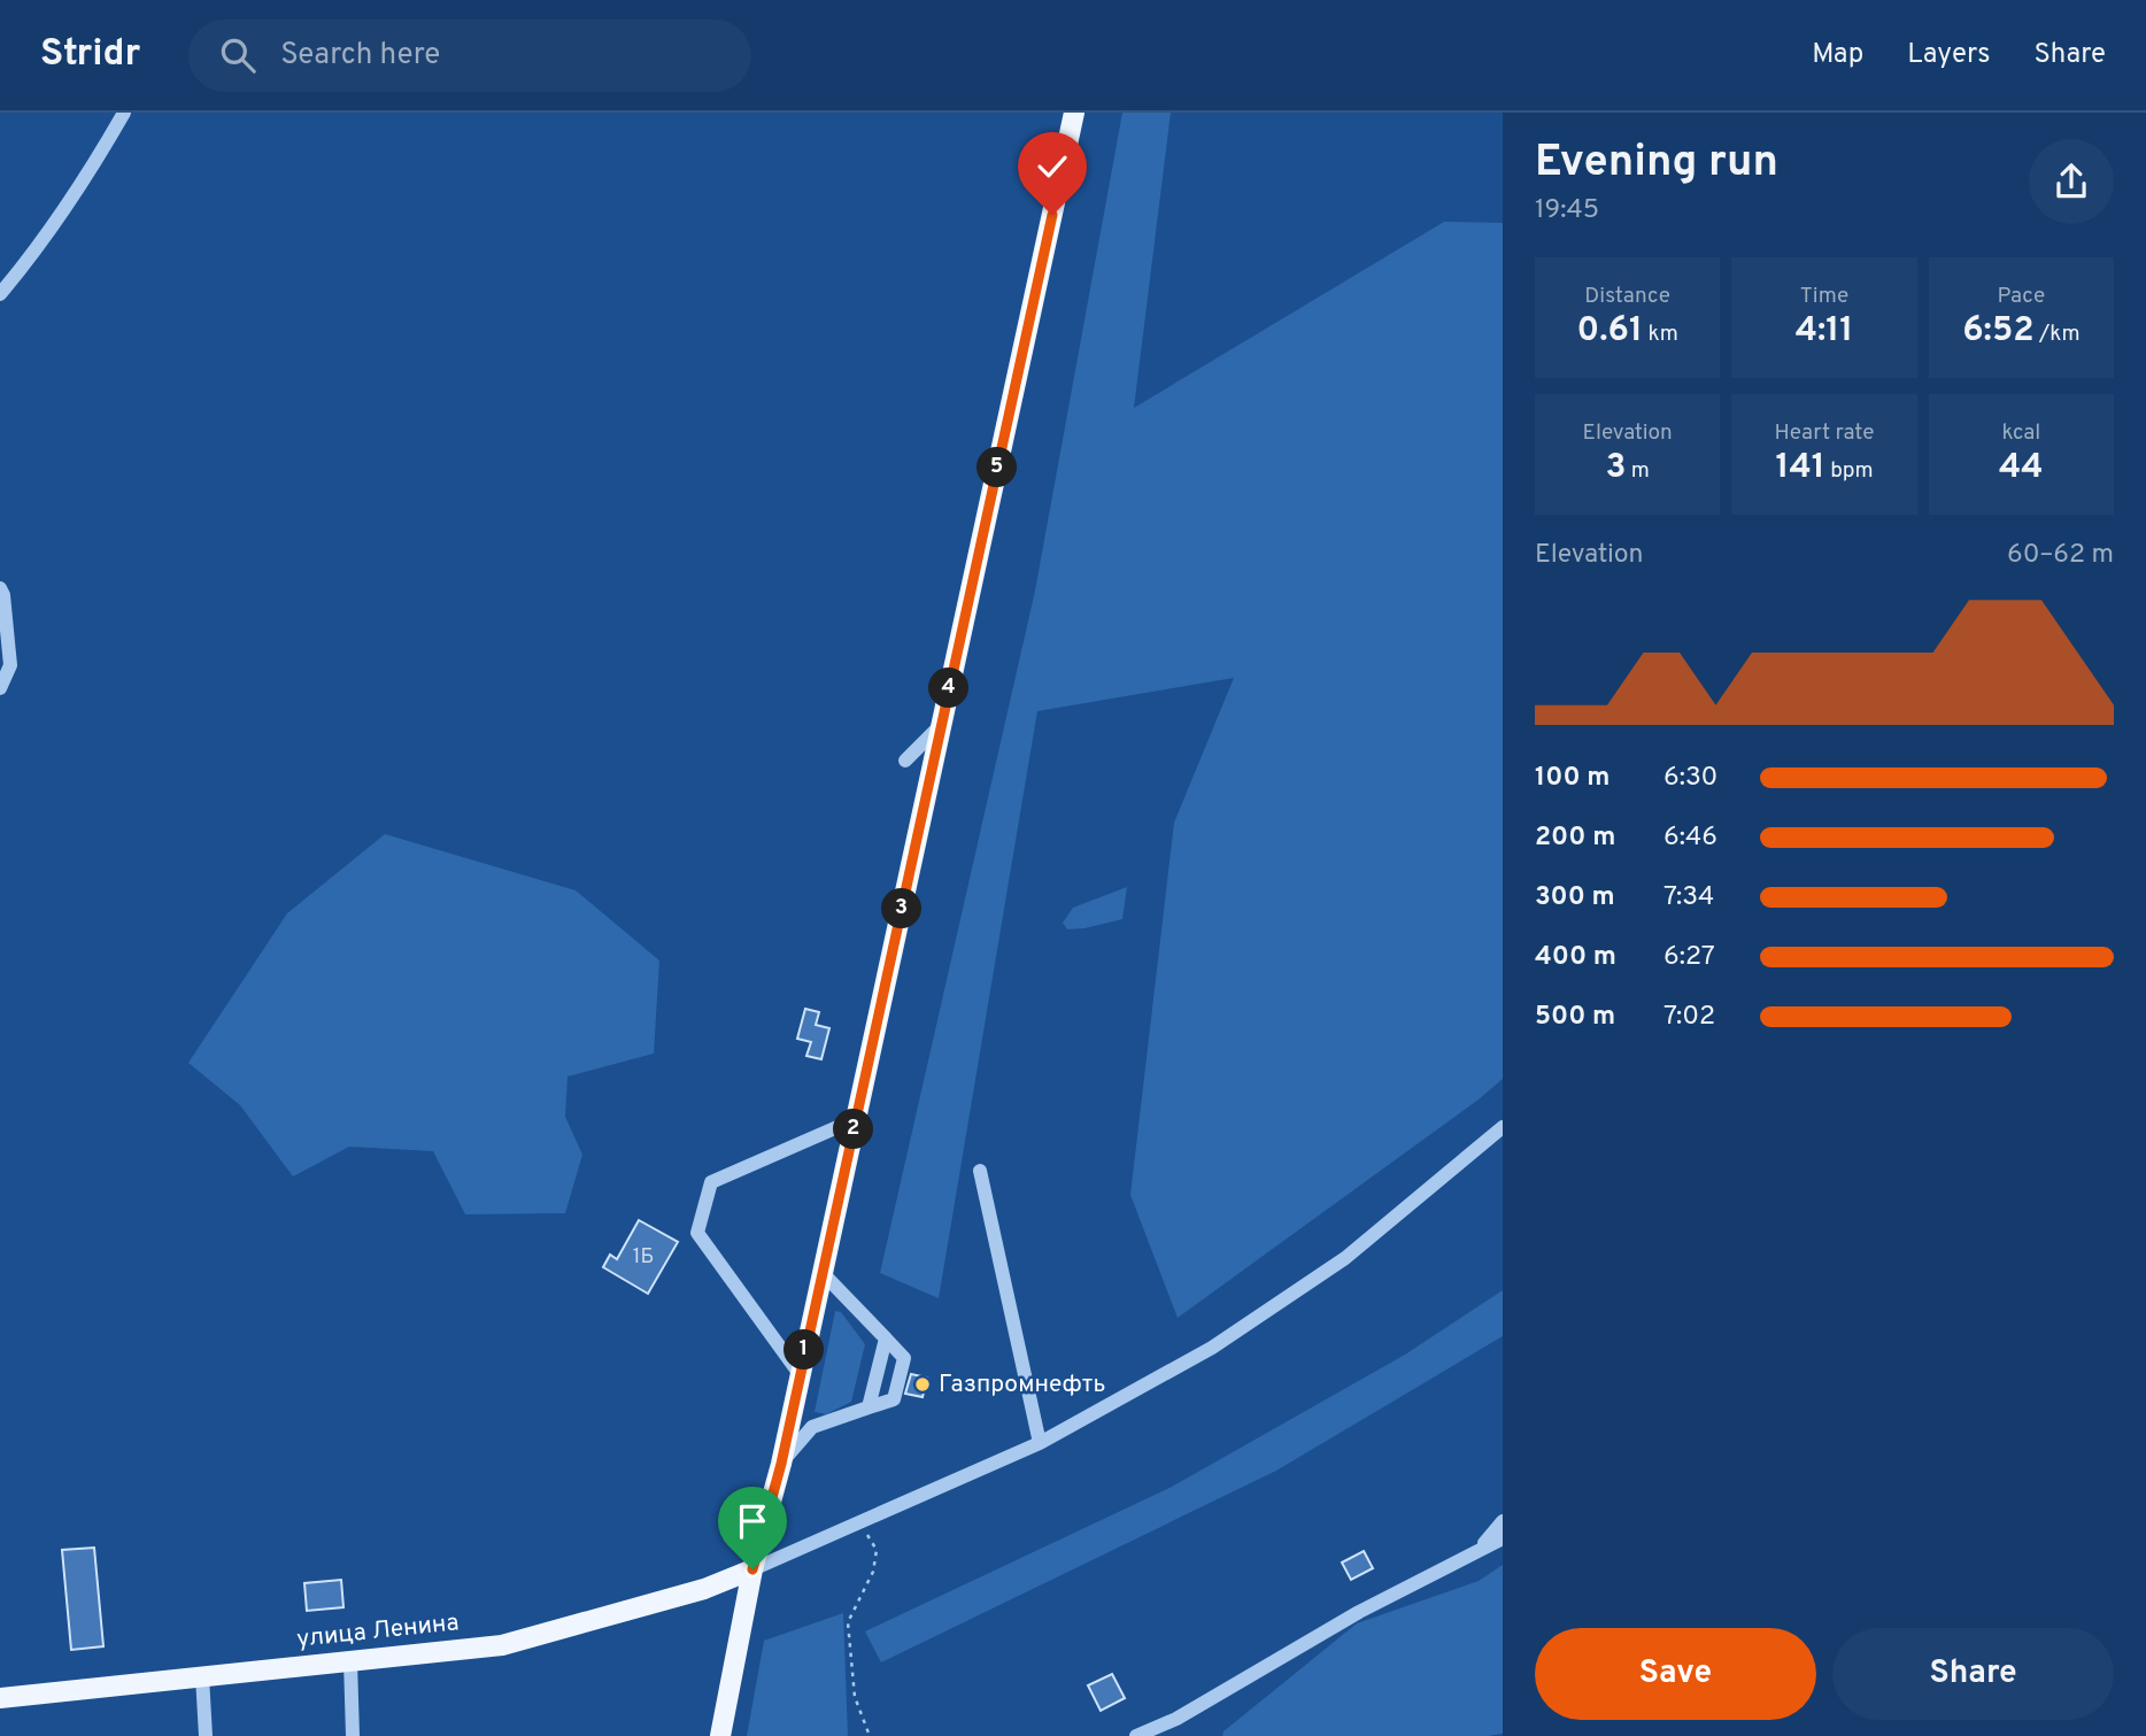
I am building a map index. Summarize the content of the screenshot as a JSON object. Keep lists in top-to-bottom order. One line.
{"streets":{"main road":["улица Ленина"]},"places":["Газпромнефть"],"house_numbers":["1Б"],"page":{"header":"Stridr","search":"Search here","nav":["Map","Layers","Share"],"heading":["Evening run","19:45"],"stats":[["Distance","0.61 km"],["Time","4:11"],["Pace","6:52 /km"],["Elevation","3 m"],["Heart rate","141 bpm"],["kcal","44"]],"pins":["5","4","3","2","1"],"chart":["Elevation","60–62 m"],"list":[{"name":"100 m","note":"6:30"},{"name":"200 m","note":"6:46"},{"name":"300 m","note":"7:34"},{"name":"400 m","note":"6:27"},{"name":"500 m","note":"7:02"}],"buttons":["Save","Share"]}}
